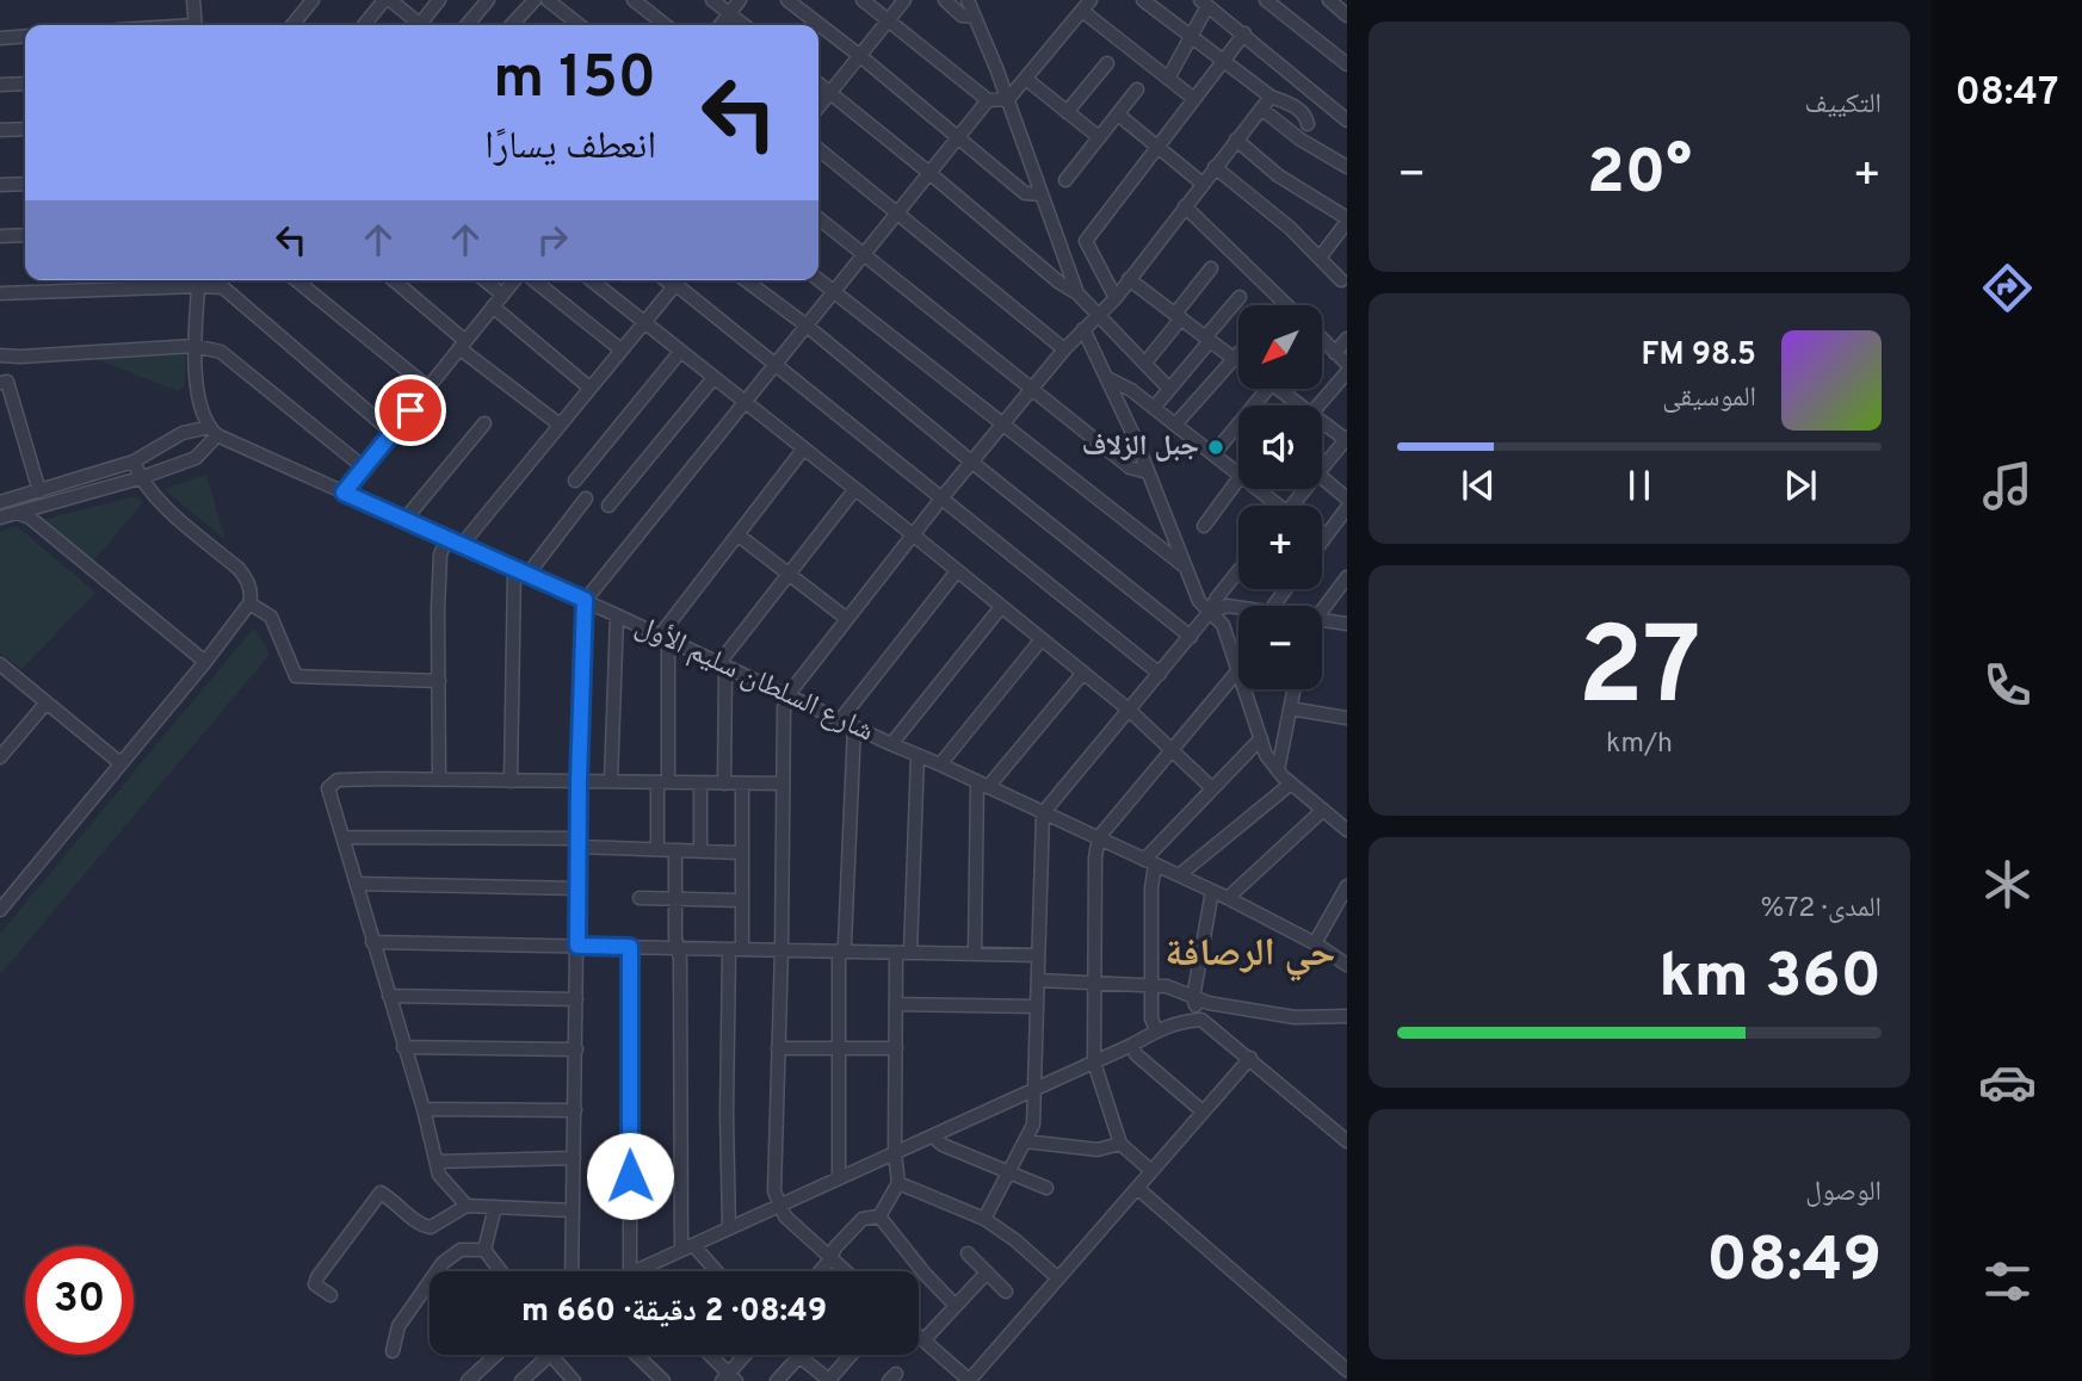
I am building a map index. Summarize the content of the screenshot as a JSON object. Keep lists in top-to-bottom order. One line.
{"streets":{"street":["شارع السلطان سليم الأول"]},"districts":["حي الرصافة"],"places":["جبل الزلاف"],"north":"bottom left","page":{"tabs":"08:47","tile":["التكييف",["27","km/h"],["المدى · 72%","360 km"],["الوصول","08:49"]],"turn":["150 m","انعطف يسارًا"],"heat":["−","20°","+"],"map_buttons":["+","−"],"song":["98.5 FM","الموسيقى"],"limit":"30","trip":"08:49 · 2 دقيقة · 660 m"}}
